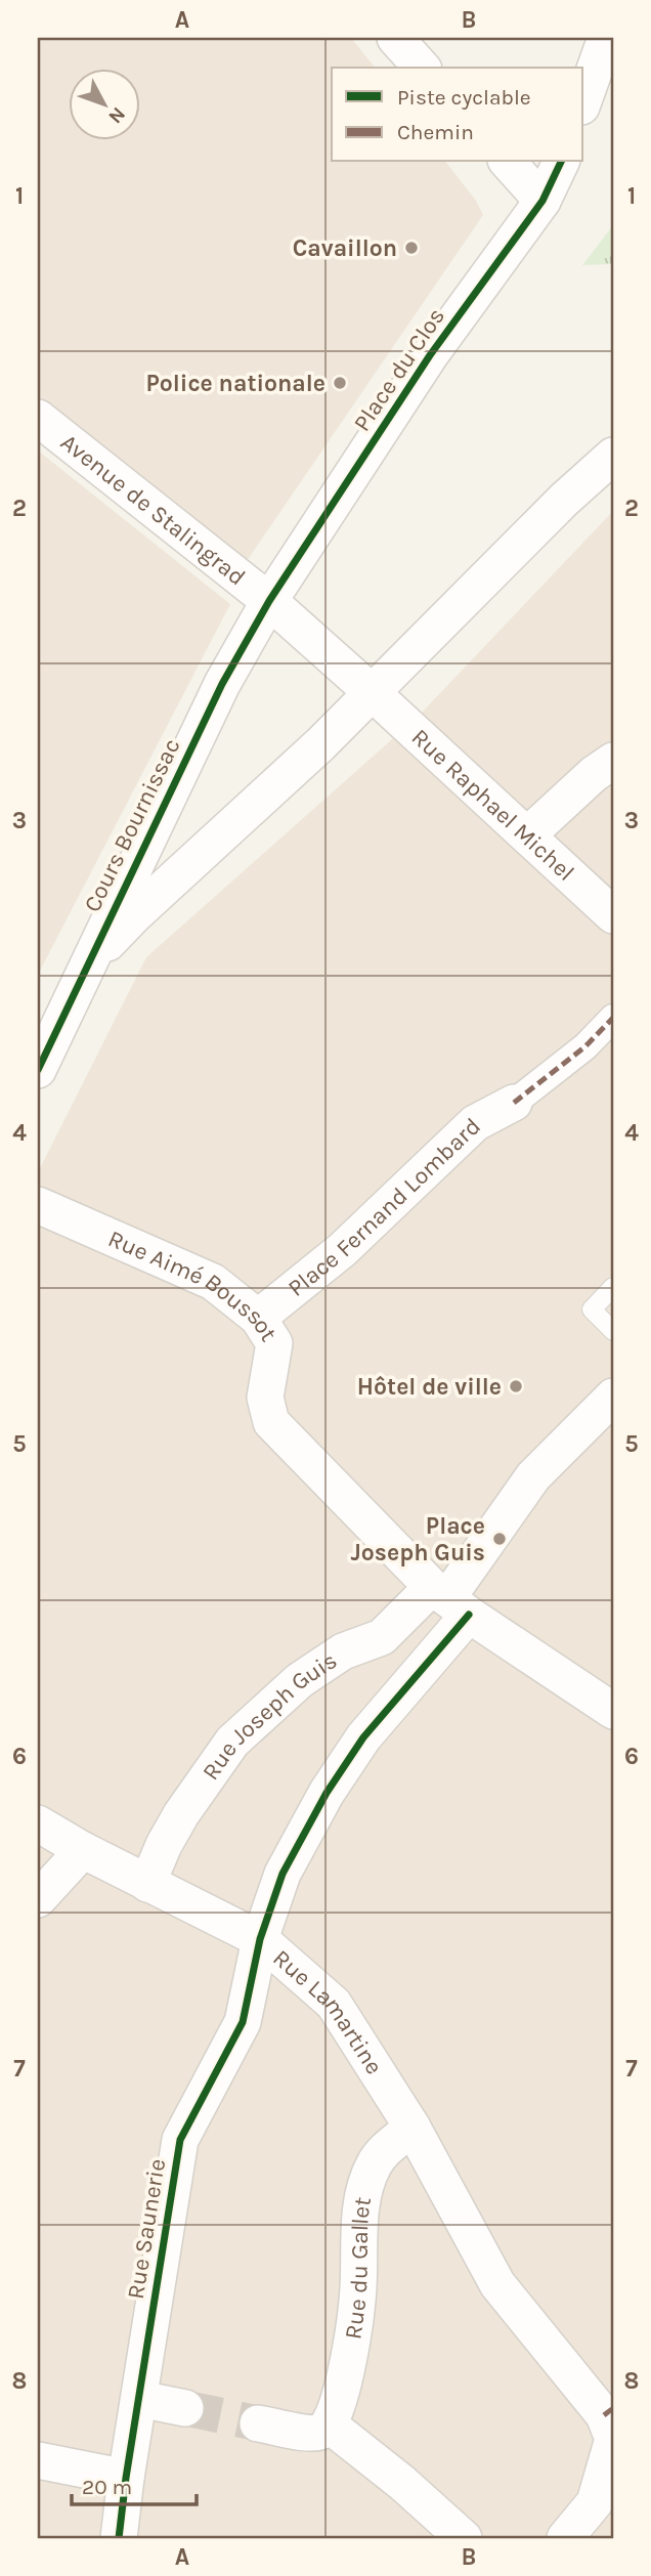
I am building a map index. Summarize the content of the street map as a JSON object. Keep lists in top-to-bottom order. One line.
{"streets":{"street":["Place du Clos","Avenue de Stalingrad","Rue Raphael Michel","Cours Bournissac","Place Fernand Lombard","Rue Aimé Boussot","Rue Joseph Guis","Rue Lamartine","Rue Saunerie","Rue du Gallet"]},"crossings":[["Place du Clos","Avenue de Stalingrad"],["Place du Clos","Cours Bournissac"],["Avenue de Stalingrad","Cours Bournissac"],["Rue Raphael Michel","Cours Bournissac"],["Place Fernand Lombard","Rue Aimé Boussot"],["Rue Aimé Boussot","Rue Joseph Guis"],["Rue Aimé Boussot","Rue Lamartine"],["Rue Joseph Guis","Rue Lamartine"],["Rue Lamartine","Rue Saunerie"],["Rue Lamartine","Rue du Gallet"]],"places":["Cavaillon","Police nationale","Hôtel de ville","Place Joseph Guis"],"legend":["Piste cyclable","Chemin"],"scale_bar":"20 m","north":"bottom right","grid":{"columns":["A","B"],"rows":["1","2","3","4","5","6","7","8"]}}
